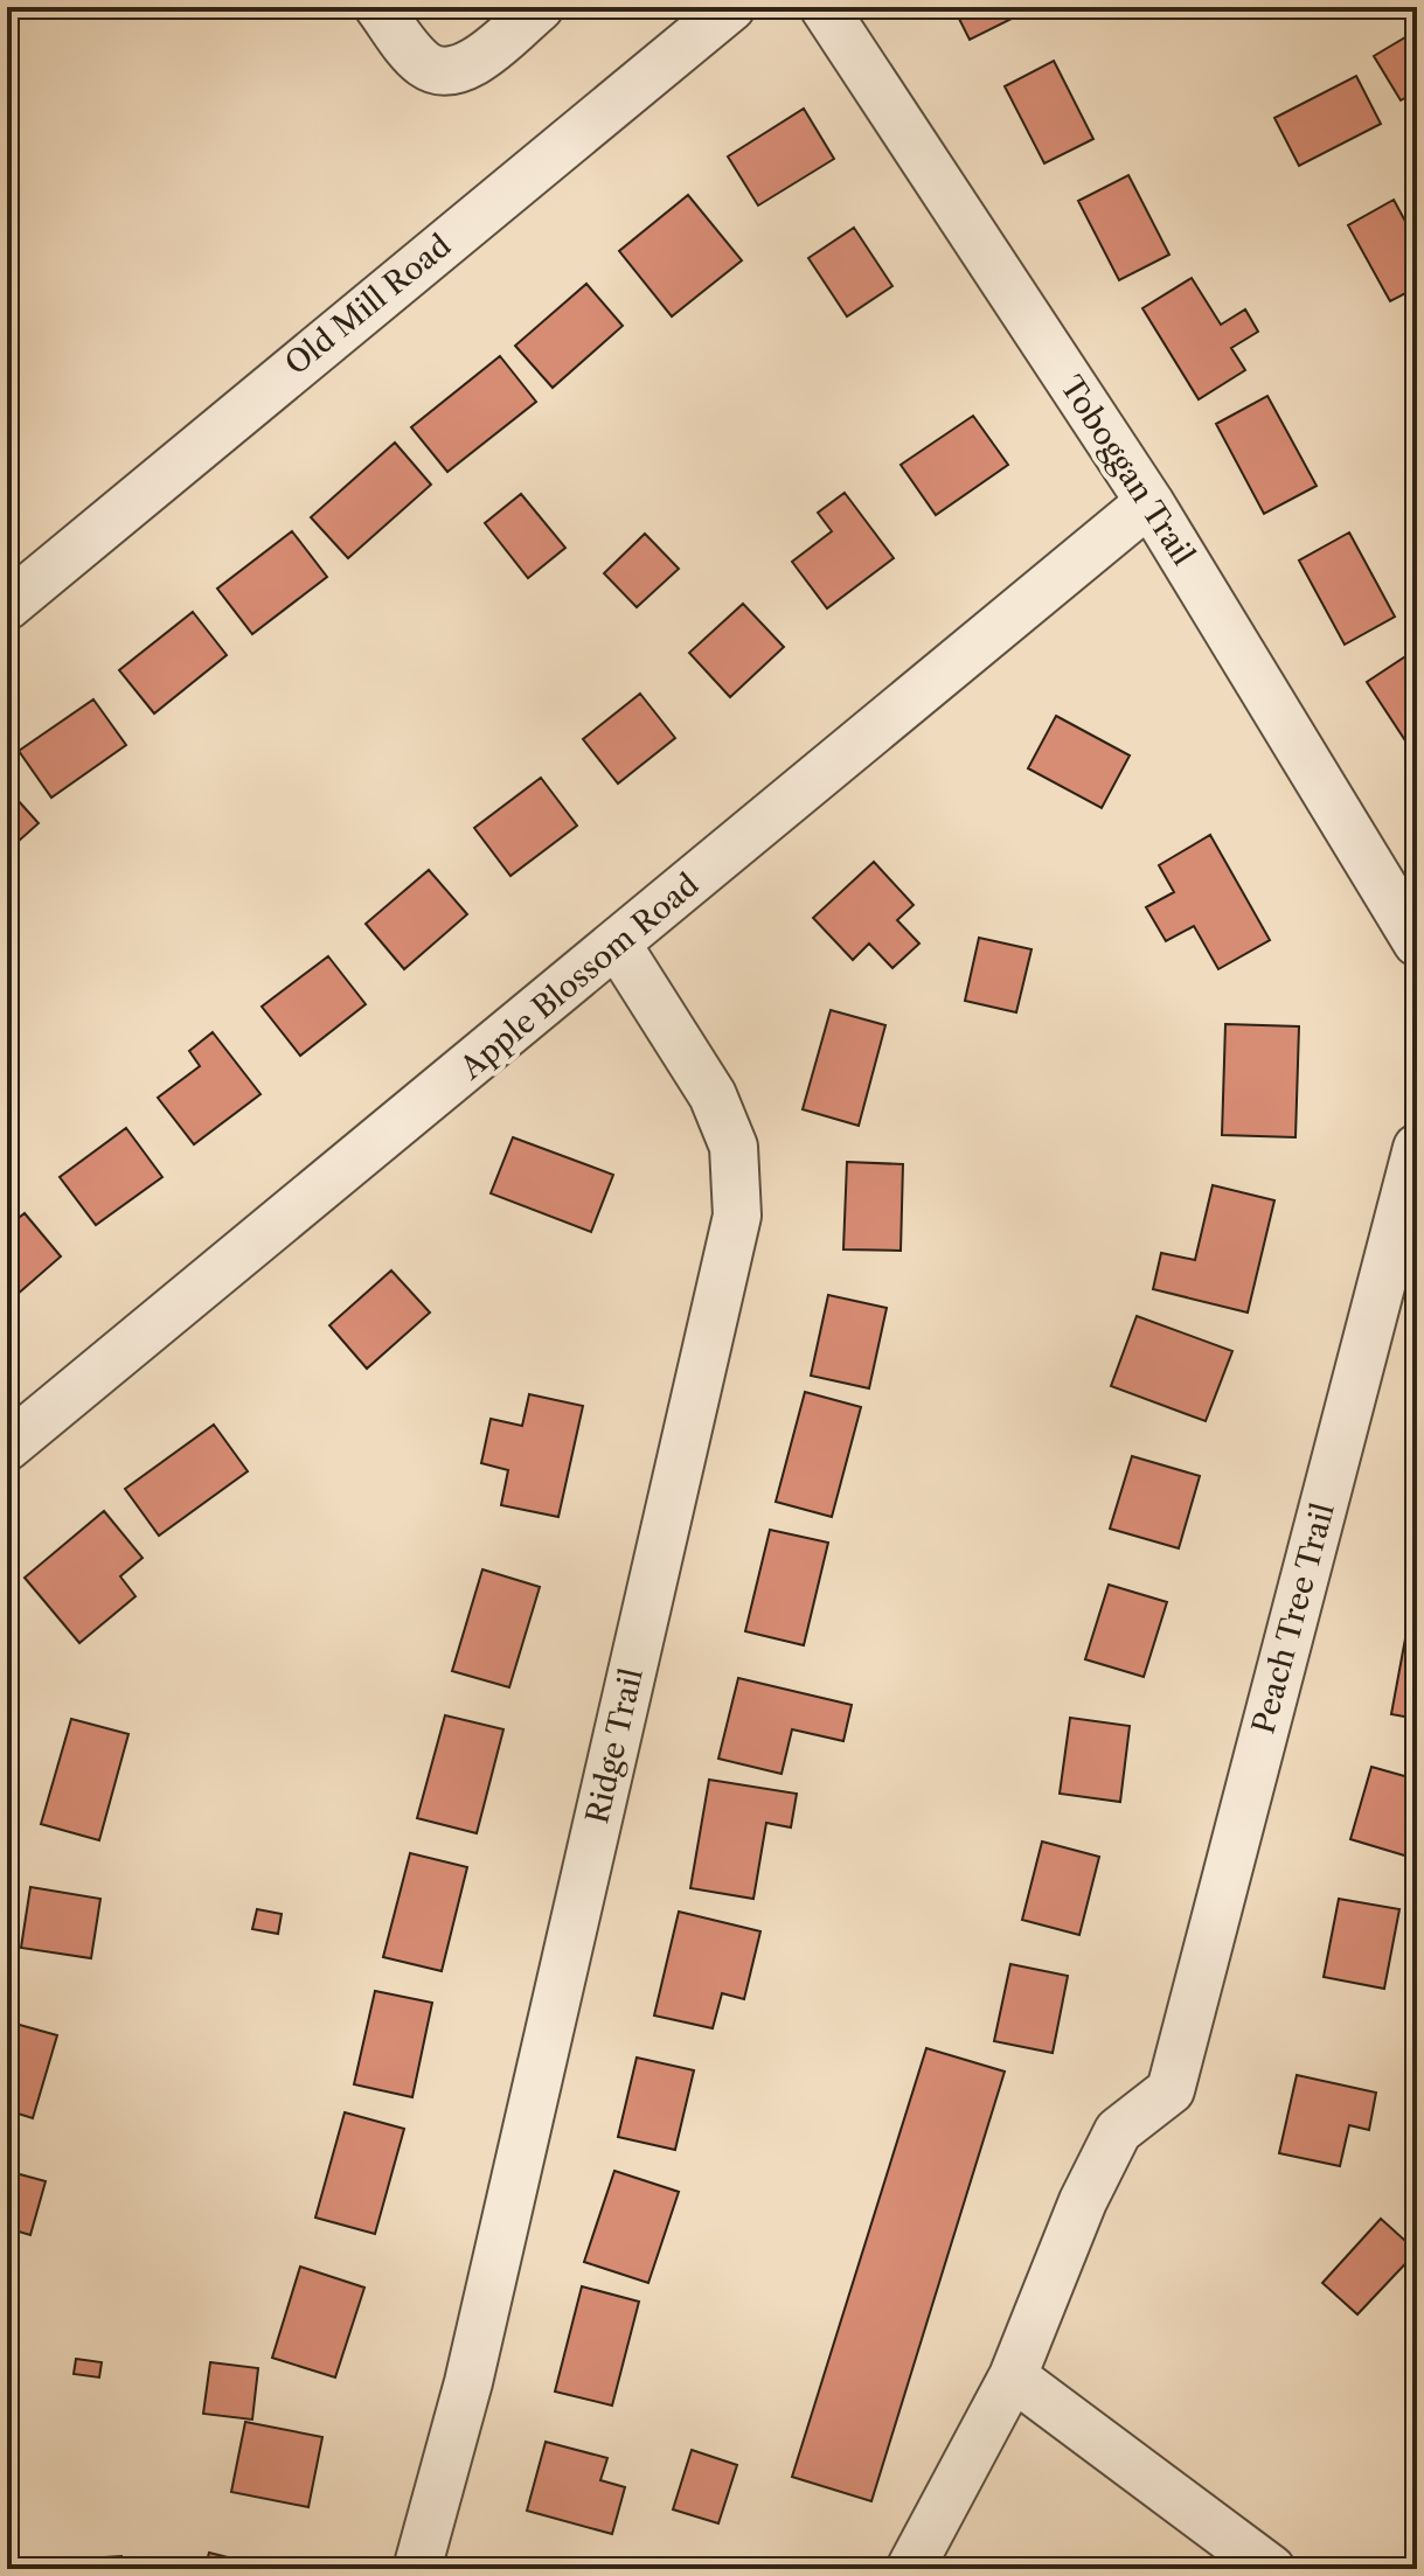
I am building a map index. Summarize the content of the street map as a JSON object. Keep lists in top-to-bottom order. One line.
{"streets":{"street":["Old Mill Road","Toboggan Trail","Apple Blossom Road","Peach Tree Trail","Ridge Trail"]},"crossings":[["Toboggan Trail","Apple Blossom Road"],["Apple Blossom Road","Ridge Trail"]]}
